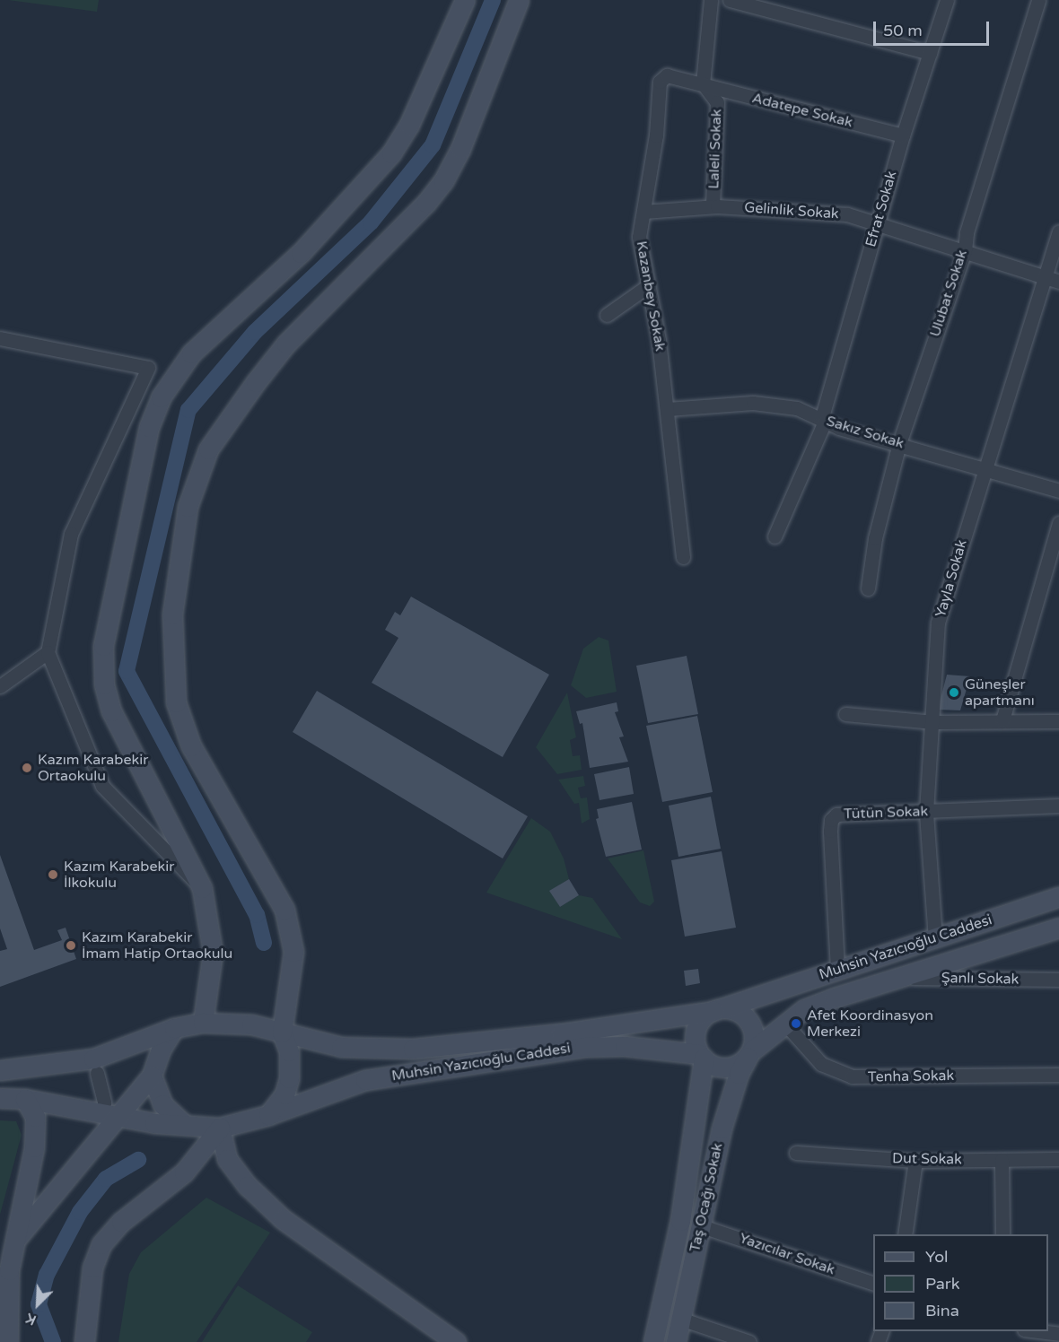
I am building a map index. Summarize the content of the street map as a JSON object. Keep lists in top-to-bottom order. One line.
{"streets":{"street":["Adatepe Sokak","Laleli Sokak","Efrat Sokak","Gelinlik Sokak","Ulubat Sokak","Kazanbey Sokak","Sakız Sokak","Yayla Sokak","Tütün Sokak","Muhsin Yazıcıoğlu Caddesi","Şanlı Sokak","Tenha Sokak","Dut Sokak","Taş Ocağı Sokak","Yazıcılar Sokak"]},"crossings":[["Adatepe Sokak","Laleli Sokak"],["Adatepe Sokak","Efrat Sokak"],["Adatepe Sokak","Kazanbey Sokak"],["Laleli Sokak","Gelinlik Sokak"],["Laleli Sokak","Kazanbey Sokak"],["Efrat Sokak","Gelinlik Sokak"],["Efrat Sokak","Sakız Sokak"],["Gelinlik Sokak","Ulubat Sokak"],["Gelinlik Sokak","Kazanbey Sokak"],["Gelinlik Sokak","Yayla Sokak"],["Ulubat Sokak","Sakız Sokak"],["Kazanbey Sokak","Sakız Sokak"],["Sakız Sokak","Yayla Sokak"],["Yayla Sokak","Tütün Sokak"],["Yayla Sokak","Muhsin Yazıcıoğlu Caddesi"],["Tütün Sokak","Muhsin Yazıcıoğlu Caddesi"],["Muhsin Yazıcıoğlu Caddesi","Şanlı Sokak"],["Muhsin Yazıcıoğlu Caddesi","Tenha Sokak"],["Muhsin Yazıcıoğlu Caddesi","Taş Ocağı Sokak"],["Taş Ocağı Sokak","Yazıcılar Sokak"]],"places":["Güneşler apartmanı","Kazım Karabekir Ortaokulu","Kazım Karabekir İlkokulu","Kazım Karabekir İmam Hatip Ortaokulu","Afet Koordinasyon Merkezi"],"legend":["Yol","Park","Bina"],"scale_bar":"50 m","north":"bottom left"}
